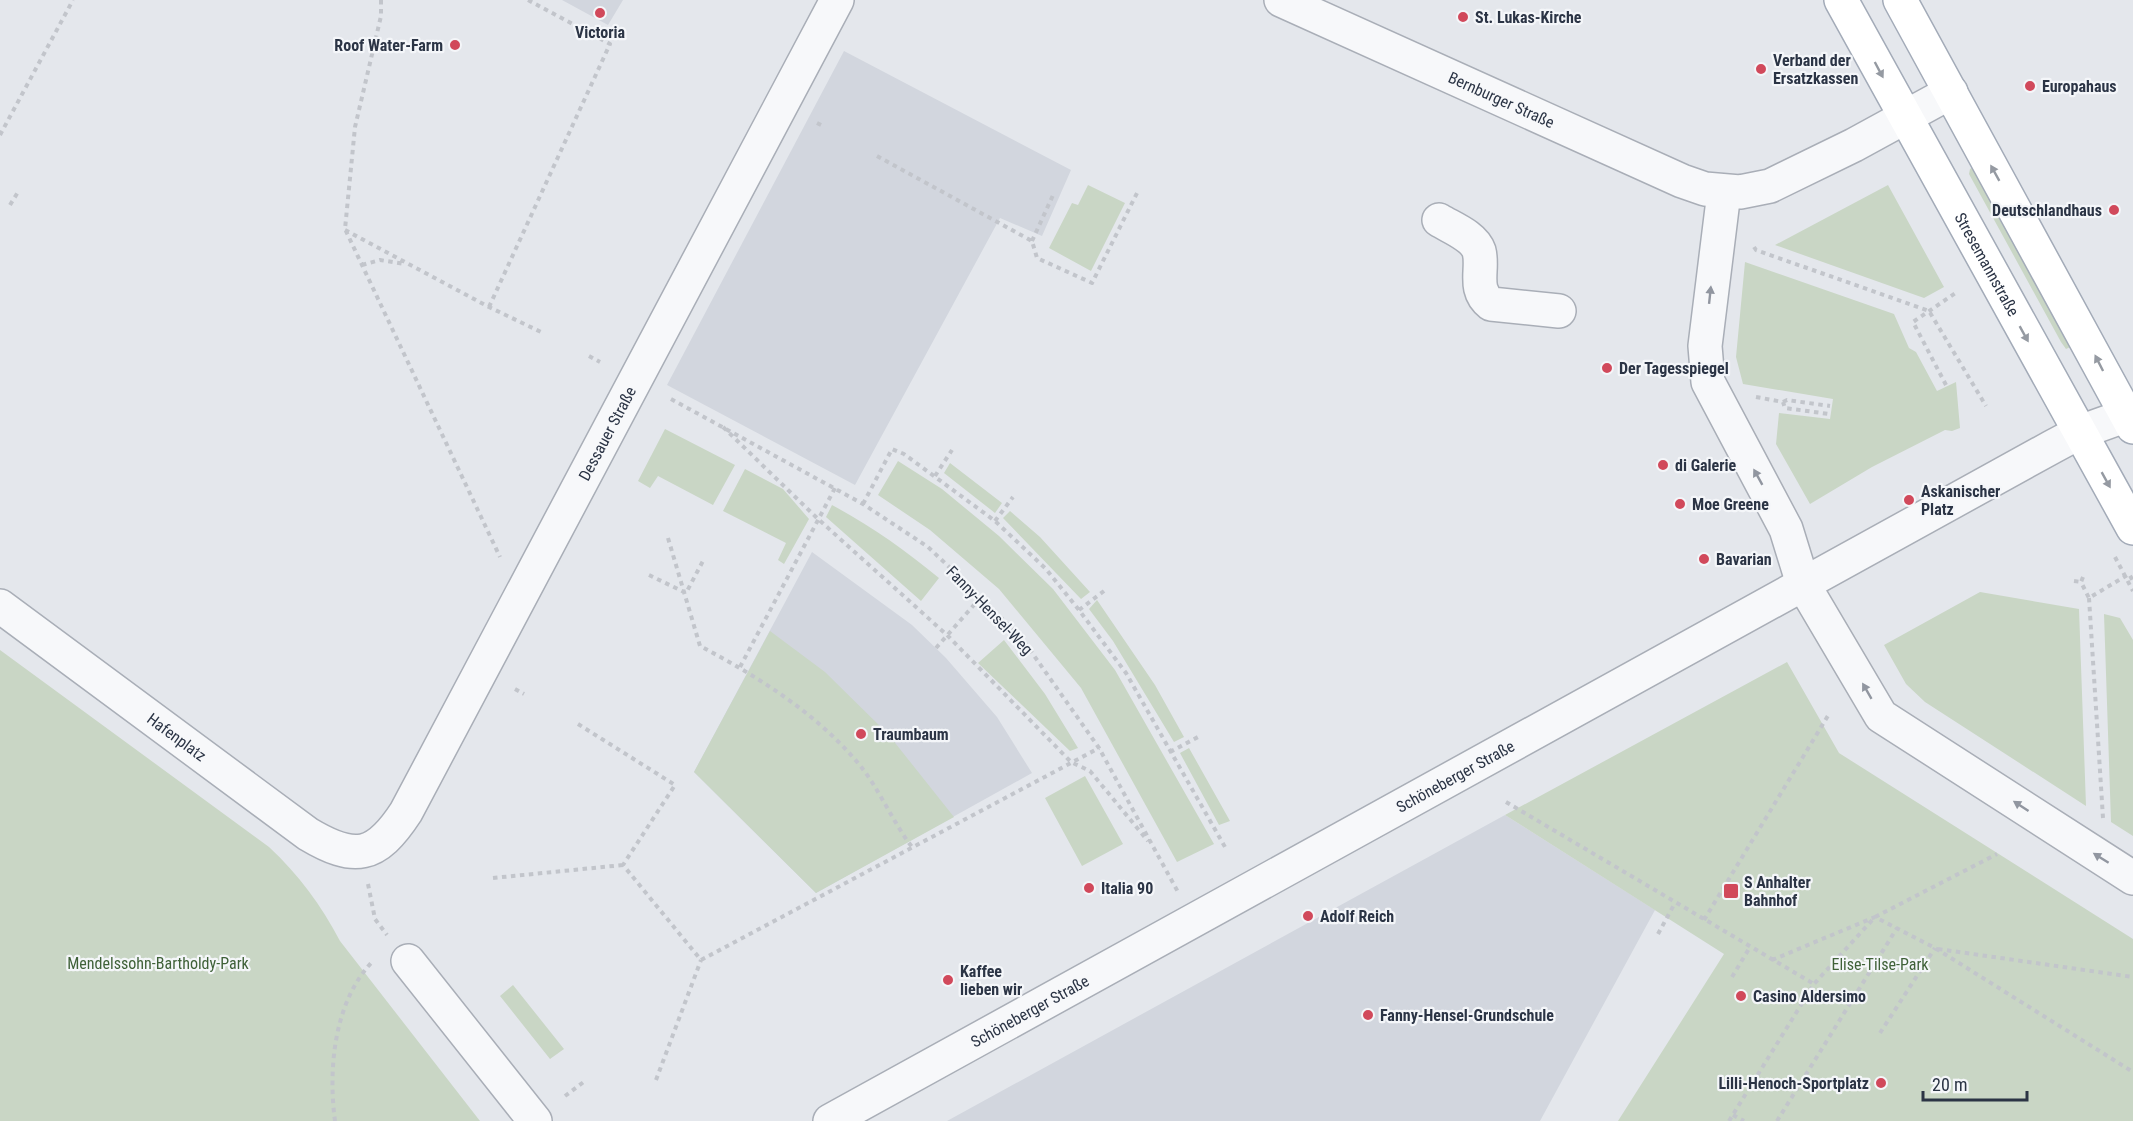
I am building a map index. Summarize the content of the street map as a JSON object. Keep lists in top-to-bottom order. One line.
{"streets":{"main road":["Stresemannstraße"],"street":["Bernburger Straße","Dessauer Straße","Hafenplatz","Schöneberger Straße"],"path":["Fanny-Hensel-Weg"]},"crossings":[["Stresemannstraße","Schöneberger Straße"],["Dessauer Straße","Hafenplatz"],["Fanny-Hensel-Weg","Schöneberger Straße"]],"parks":["Mendelssohn-Bartholdy-Park","Elise-Tilse-Park"],"places":{"other":["Victoria","St. Lukas-Kirche","Roof Water-Farm","Verband der Ersatzkassen","Europahaus","Deutschlandhaus","Der Tagesspiegel","di Galerie","Askanischer Platz","Moe Greene","Bavarian","Traumbaum","Italia 90","Adolf Reich","Kaffee lieben wir","Casino Aldersimo","Fanny-Hensel-Grundschule","Lilli-Henoch-Sportplatz"],"transit":["S Anhalter Bahnhof"]},"scale_bar":"20 m"}
